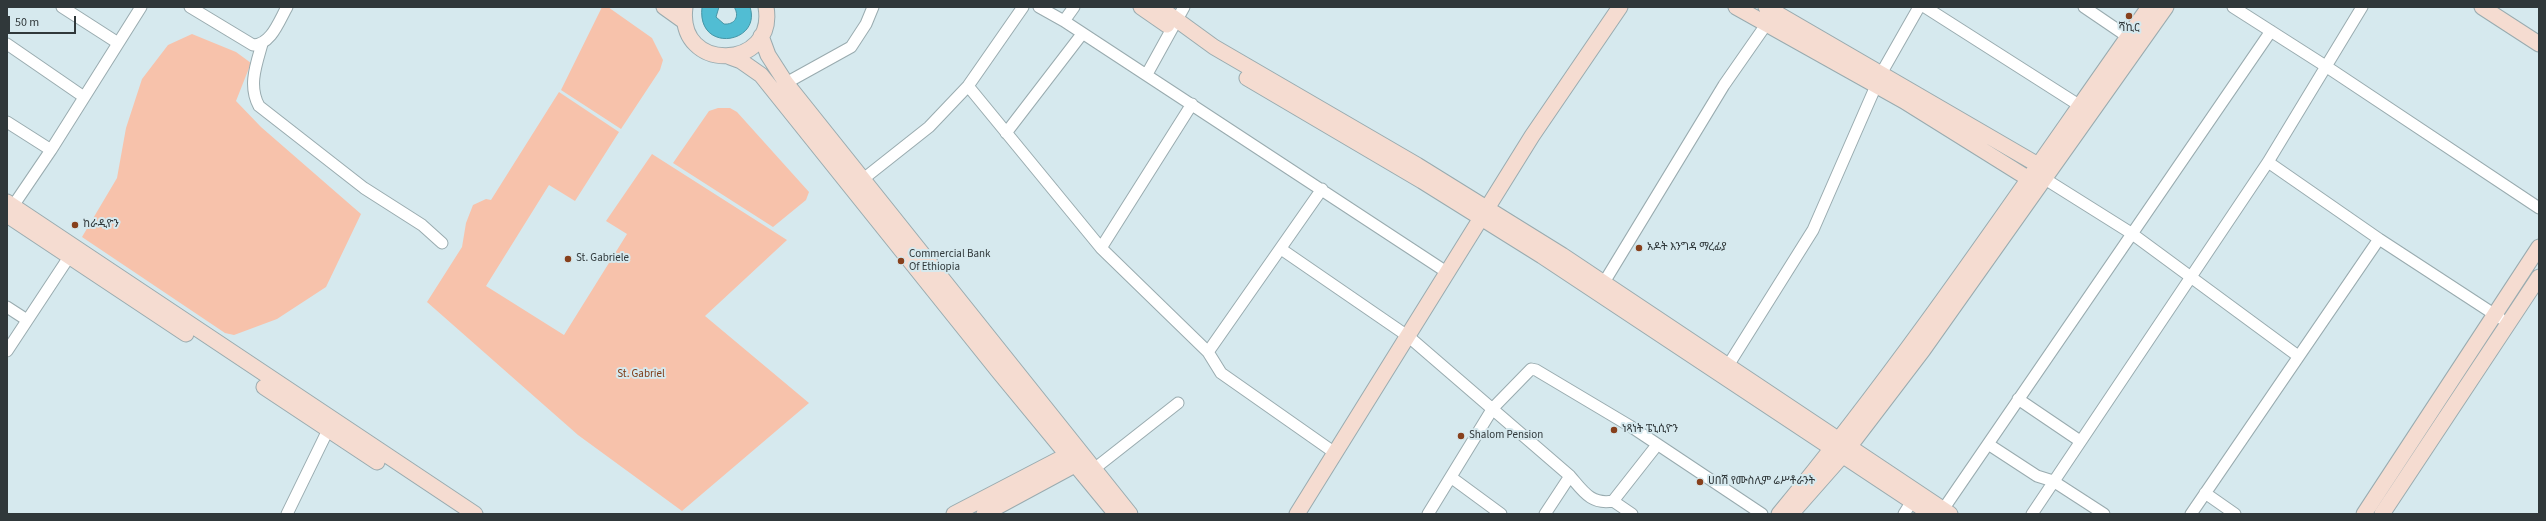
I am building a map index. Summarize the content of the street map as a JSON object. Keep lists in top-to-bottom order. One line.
{"parks":["St. Gabriel"],"places":["ሻኪር","ከራዲዮን","አዶት እንግዳ ማረፊያ","St. Gabriele","Commercial Bank Of Ethiopia","ነጻነት ፔኒሲዮን","Shalom Pension","ሀበሽ የሙስሊም ሬሥቶራንት"],"scale_bar":"50 m"}
